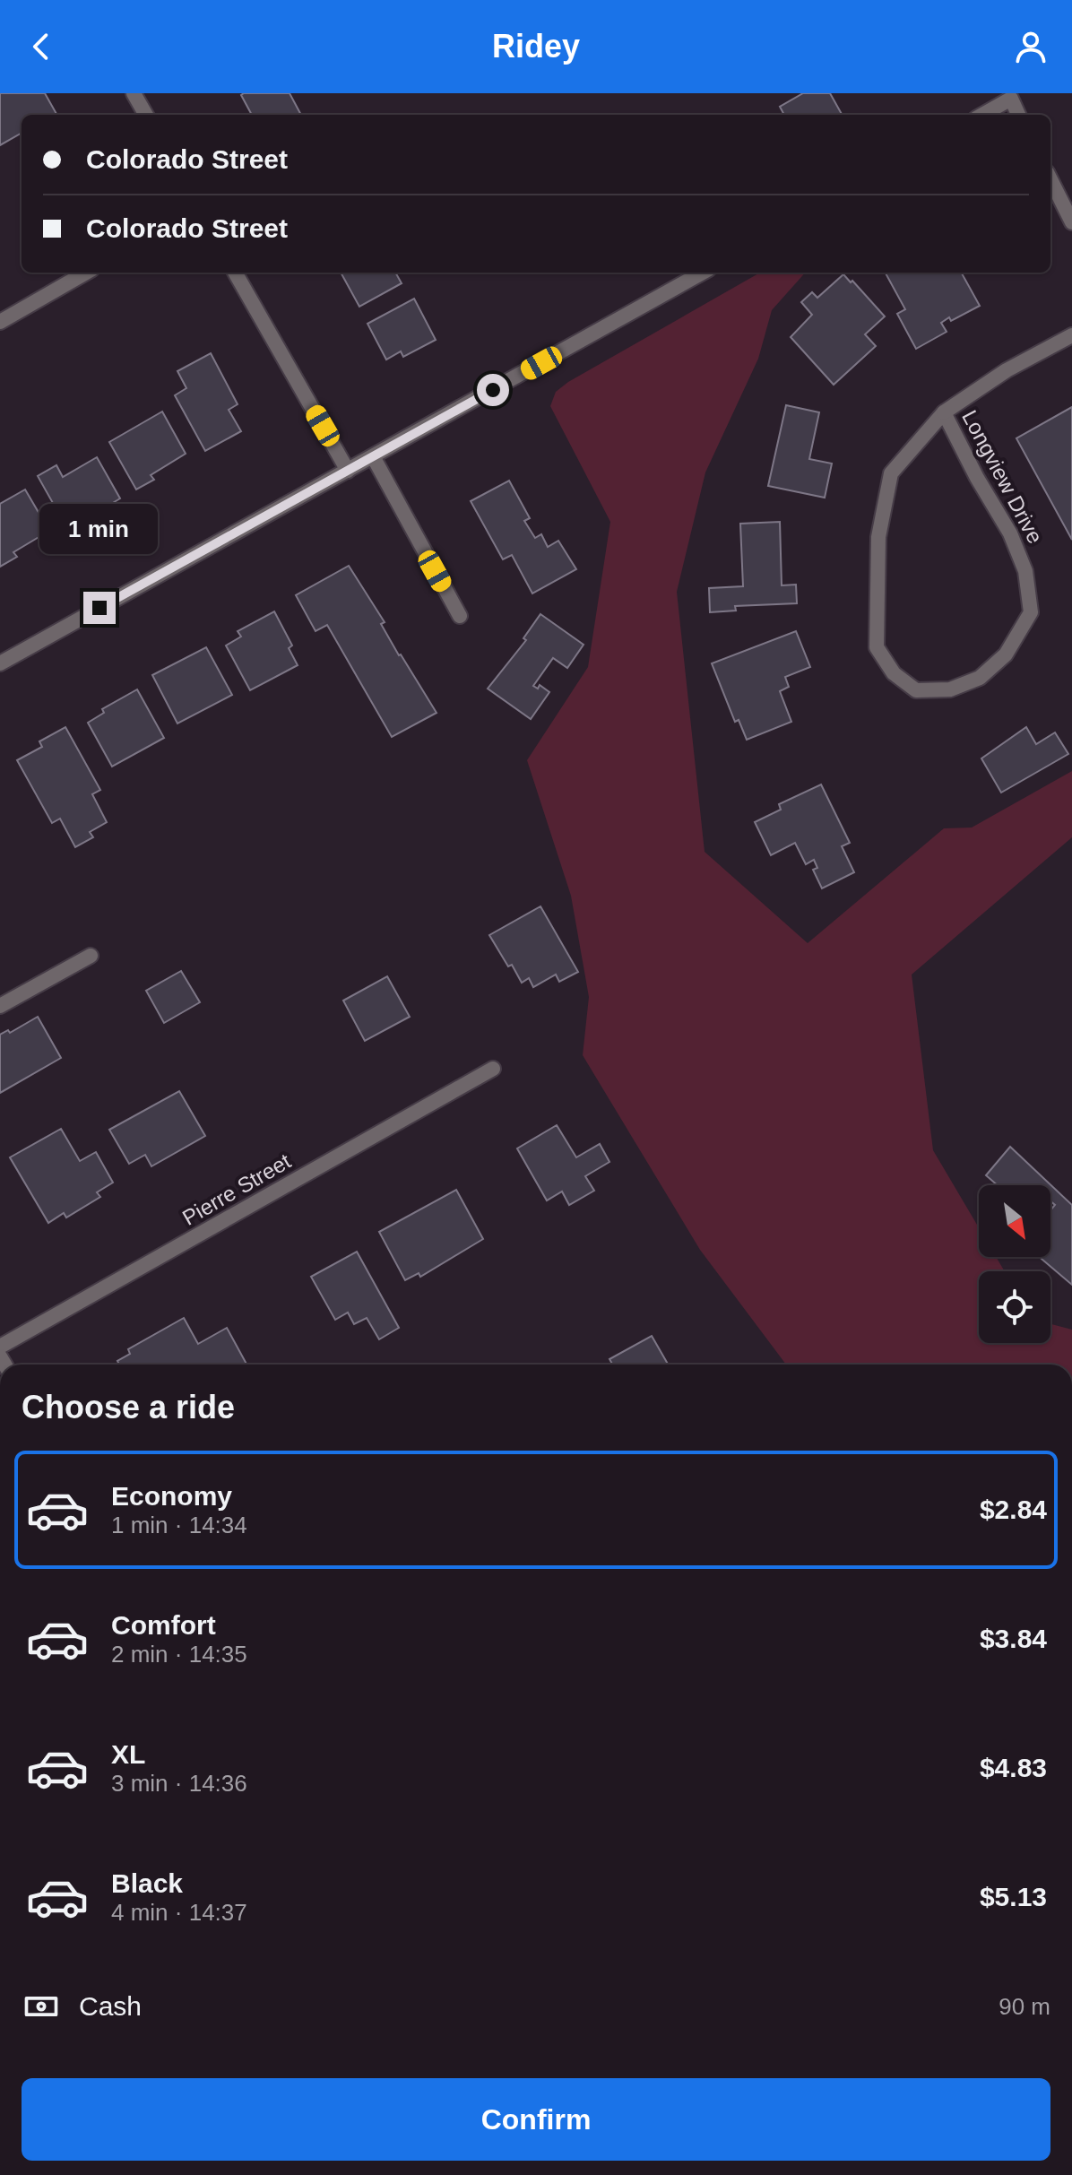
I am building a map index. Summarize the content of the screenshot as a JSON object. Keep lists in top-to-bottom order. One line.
{"streets":{"street":["Longview Drive","Pierre Street"]},"north":"bottom right","page":{"header":"Ridey","banner":["Colorado Street","Colorado Street"],"bubble":"1 min","heading":"Choose a ride","list":[{"name":"Economy","note":"1 min · 14:34","value":"$2.84"},{"name":"Comfort","note":"2 min · 14:35","value":"$3.84"},{"name":"XL","note":"3 min · 14:36","value":"$4.83"},{"name":"Black","note":"4 min · 14:37","value":"$5.13"}],"pay":["Cash","90 m"],"buttons":"Confirm"}}
